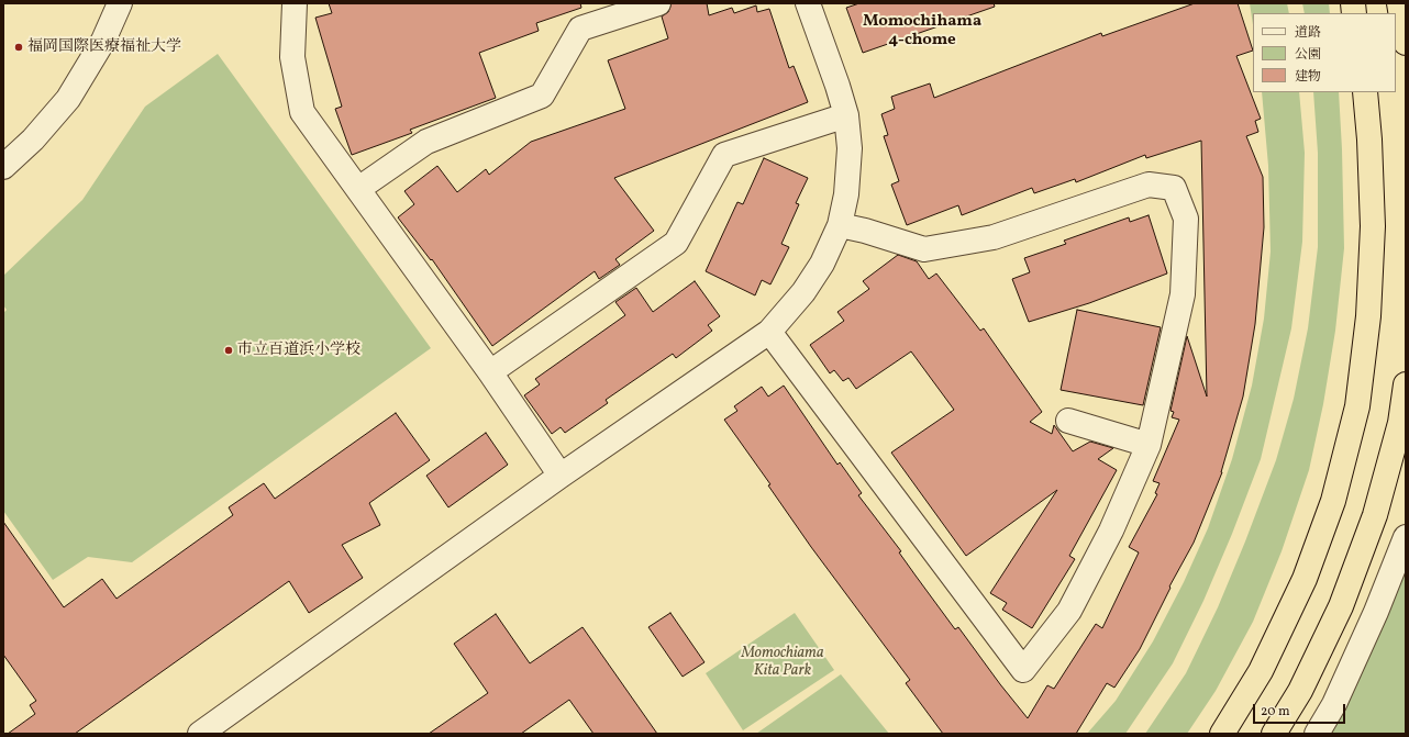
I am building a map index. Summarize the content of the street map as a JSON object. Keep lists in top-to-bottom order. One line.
{"districts":["Momochihama 4-chome"],"parks":["Momochiama Kita Park"],"places":["福岡国際医療福祉大学","市立百道浜小学校"],"legend":["道路","公園","建物"],"scale_bar":"20 m"}
